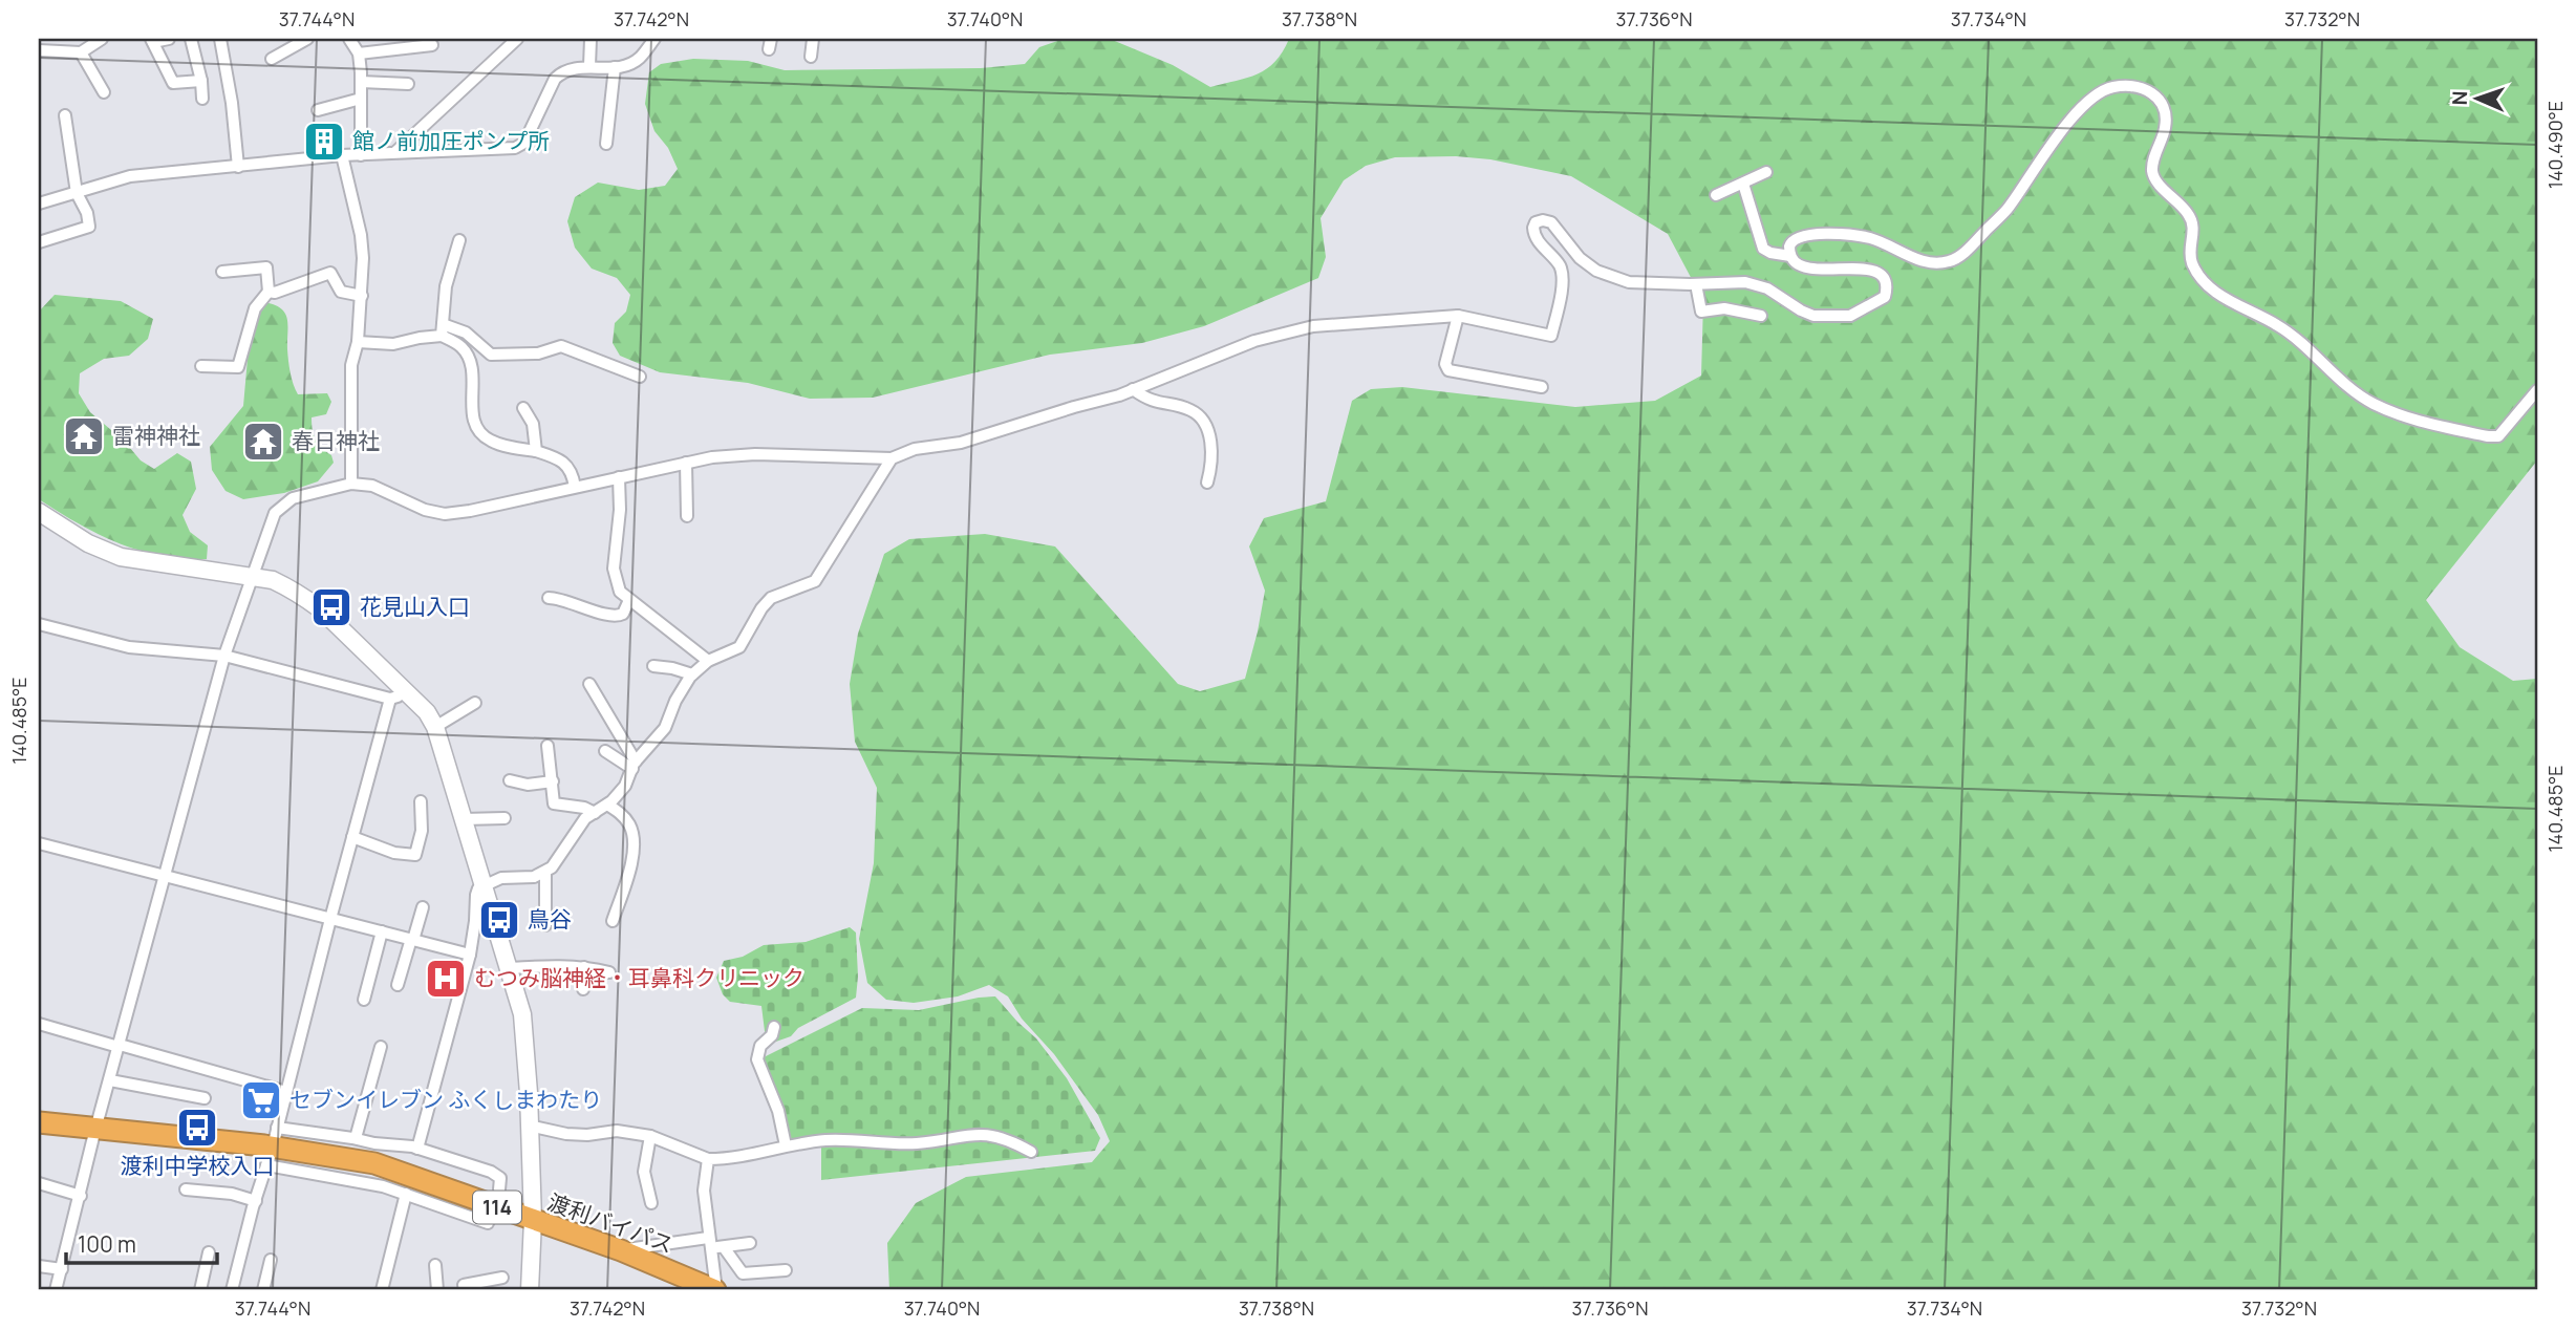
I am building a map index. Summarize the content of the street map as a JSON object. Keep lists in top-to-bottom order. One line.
{"streets":{"highway":["114","渡利バイパス"]},"places":{"building":["館ノ前加圧ポンプ所"],"temple":["雷神神社","春日神社"],"bus stop":["花見山入口","鳥谷","渡利中学校入口"],"hospital":["むつみ脳神経・耳鼻科クリニック"],"supermarket":["セブンイレブン ふくしまわたり"]},"scale_bar":"100 m","north":"left","coordinates":["37.744°N","37.742°N","37.740°N","37.738°N","37.736°N","37.734°N","37.732°N","140.490°E","140.485°E"]}
